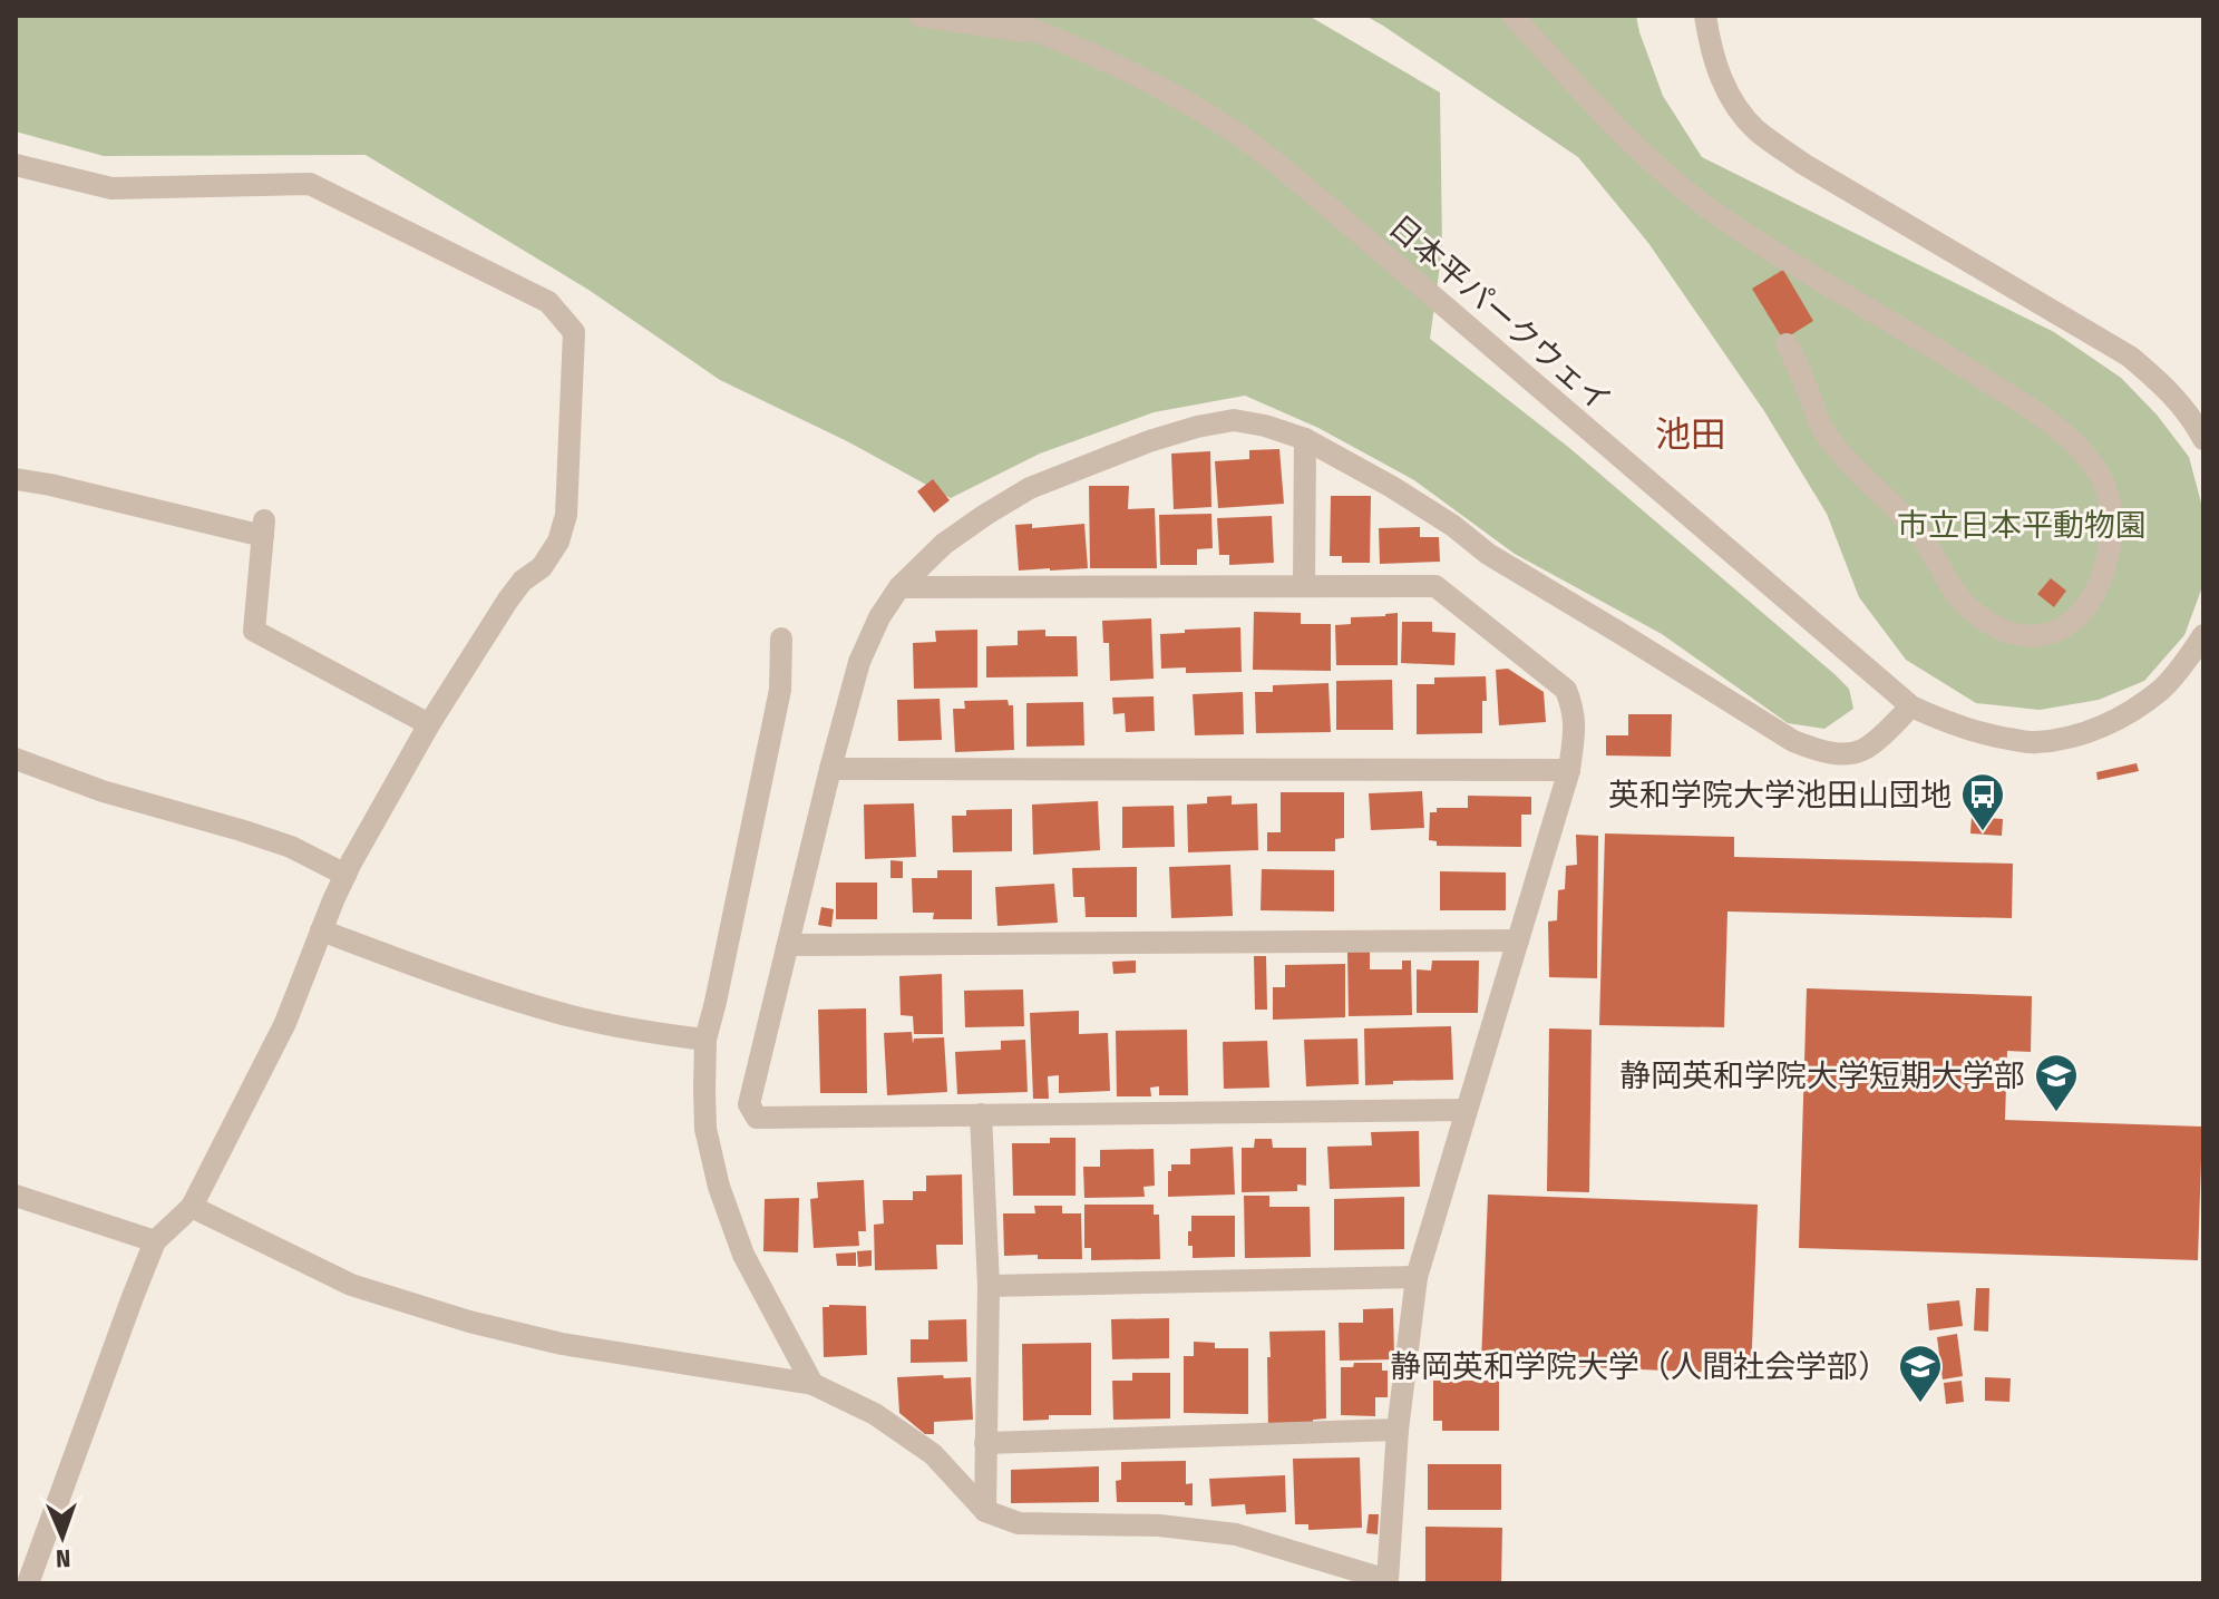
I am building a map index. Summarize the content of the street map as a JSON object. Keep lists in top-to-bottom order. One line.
{"streets":{"street":["日本平パークウェイ"]},"districts":["池田"],"parks":["市立日本平動物園"],"places":{"bus stop":["英和学院大学池田山団地"],"school or university":["静岡英和学院大学短期大学部","静岡英和学院大学（人間社会学部）"]},"north":"bottom"}
